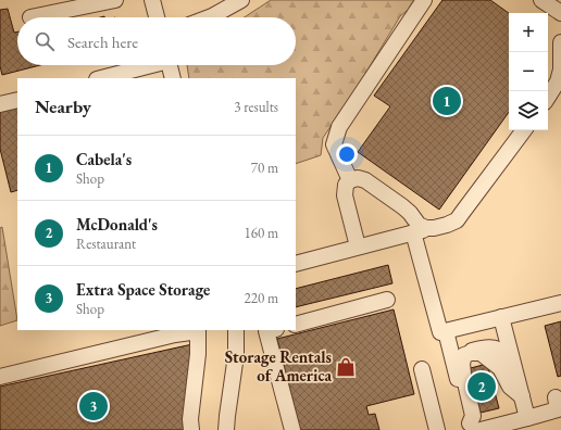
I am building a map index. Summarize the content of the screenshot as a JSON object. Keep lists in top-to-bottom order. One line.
{"places":{"shop":["Storage Rentals of America"]},"page":{"map_buttons":["+","−"],"search":"Search here","heading":["Nearby","3 results"],"pins":["1","2","3"],"list":[{"mark":"1","name":"Cabela's","note":"Shop","value":"70 m"},{"mark":"2","name":"McDonald's","note":"Restaurant","value":"160 m"},{"mark":"3","name":"Extra Space Storage","note":"Shop","value":"220 m"}]}}
